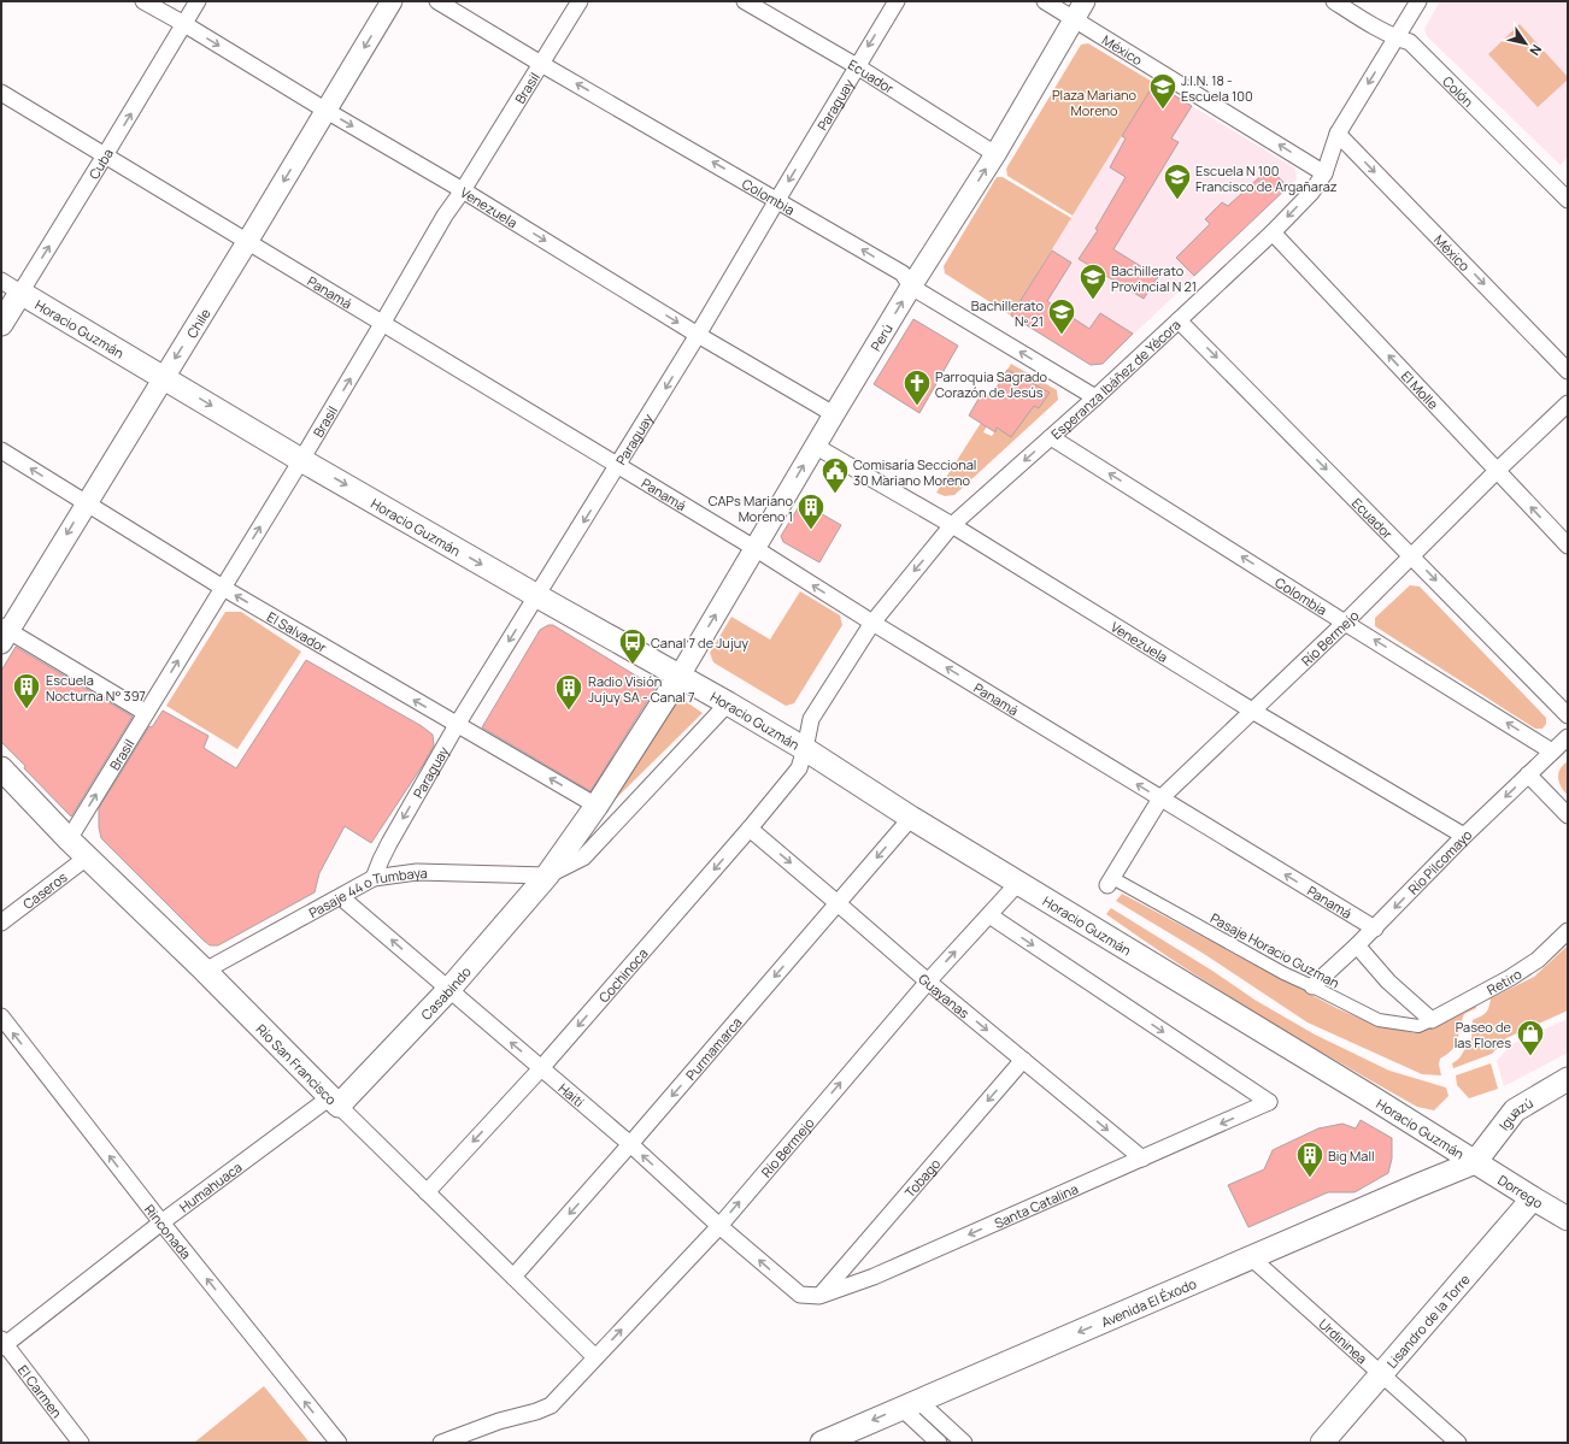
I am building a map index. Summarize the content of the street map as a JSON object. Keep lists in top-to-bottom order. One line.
{"streets":{"main road":["Cuba","Horacio Guzmán","Casabindo","Río San Francisco","Iguazú","Dorrego","Avenida El Éxodo","Lisandro de la Torre"],"street":["México","Ecuador","Brasil","Colón","Paraguay","Colombia","Venezuela","Panamá","Chile","Perú","Esperanza Ibáñez de Yécora","El Molle","El Salvador","Río Bermejo","Río Pilcomayo","Caseros","Pasaje 44 o Tumbaya","Pasaje Horacio Guzman","Cochinoca","Retiro","Guayanas","Purmamarca","Haiti","Tobago","Humahuaca","Santa Catalina","Rinconada","Urdininea","El Carmen"]},"crossings":[["México","Perú"],["México","Esperanza Ibáñez de Yécora"],["Ecuador","Paraguay"],["Ecuador","Perú"],["Ecuador","Esperanza Ibáñez de Yécora"],["Ecuador","Río Bermejo"],["Brasil","Colombia"],["Brasil","Venezuela"],["Brasil","Panamá"],["Brasil","Horacio Guzmán"],["Brasil","El Salvador"],["Brasil","Río San Francisco"],["Colón","Esperanza Ibáñez de Yécora"],["Paraguay","Colombia"],["Paraguay","Venezuela"],["Paraguay","Panamá"],["Paraguay","Horacio Guzmán"],["Paraguay","El Salvador"],["Paraguay","Pasaje 44 o Tumbaya"],["Cuba","Venezuela"],["Cuba","Panamá"],["Cuba","Horacio Guzmán"],["Colombia","Perú"],["Colombia","Esperanza Ibáñez de Yécora"],["Colombia","Río Bermejo"],["Colombia","Río Pilcomayo"],["Venezuela","Chile"],["Venezuela","Perú"],["Venezuela","Esperanza Ibáñez de Yécora"],["Venezuela","Río Bermejo"],["Venezuela","Río Pilcomayo"],["Panamá","Chile"],["Panamá","Perú"],["Panamá","Esperanza Ibáñez de Yécora"],["Panamá","Río Bermejo"],["Panamá","Río Pilcomayo"],["Chile","Horacio Guzmán"],["Chile","El Salvador"],["Horacio Guzmán","Perú"],["Horacio Guzmán","Esperanza Ibáñez de Yécora"],["Horacio Guzmán","Río Bermejo"],["Horacio Guzmán","Cochinoca"],["Horacio Guzmán","Casabindo"],["Horacio Guzmán","Purmamarca"],["Horacio Guzmán","Iguazú"],["Horacio Guzmán","Dorrego"],["Horacio Guzmán","Avenida El Éxodo"],["Perú","Casabindo"],["Esperanza Ibáñez de Yécora","El Molle"],["Esperanza Ibáñez de Yécora","Cochinoca"],["El Molle","Río Bermejo"],["El Salvador","Casabindo"],["Río Bermejo","Pasaje Horacio Guzman"],["Río Bermejo","Guayanas"],["Río Bermejo","Río San Francisco"],["Río Bermejo","Haiti"],["Río Bermejo","Santa Catalina"],["Río Pilcomayo","Pasaje Horacio Guzman"],["Caseros","Río San Francisco"],["Pasaje 44 o Tumbaya","Casabindo"],["Pasaje 44 o Tumbaya","Río San Francisco"],["Pasaje 44 o Tumbaya","Haiti"],["Pasaje Horacio Guzman","Retiro"],["Cochinoca","Guayanas"],["Cochinoca","Río San Francisco"],["Cochinoca","Haiti"],["Casabindo","Río San Francisco"],["Casabindo","Haiti"],["Casabindo","Humahuaca"],["Guayanas","Purmamarca"],["Guayanas","Tobago"],["Guayanas","Santa Catalina"],["Purmamarca","Río San Francisco"],["Purmamarca","Haiti"],["Río San Francisco","Humahuaca"],["Haiti","Santa Catalina"],["Iguazú","Dorrego"],["Iguazú","Avenida El Éxodo"],["Tobago","Santa Catalina"],["Humahuaca","Rinconada"],["Humahuaca","El Carmen"],["Dorrego","Avenida El Éxodo"],["Dorrego","Lisandro de la Torre"],["Avenida El Éxodo","Urdininea"],["Lisandro de la Torre","Urdininea"]],"one_way":["Ecuador","Brasil","Paraguay","Cuba","Colombia","Venezuela","Panamá","Chile","Perú","Esperanza Ibáñez de Yécora","El Molle","El Salvador","Río Bermejo","Río Pilcomayo","Cochinoca","Guayanas","Purmamarca","Haiti","Tobago","Rinconada","Avenida El Éxodo"],"parks":["Plaza Mariano Moreno"],"places":{"school or university":["J.I.N. 18 - Escuela 100","Escuela N 100 Francisco de Argañaraz","Bachillerato Provincial N 21","Bachillerato Nº 21"],"church":["Parroquia Sagrado Corazón de Jesús"],"public building":["Comisaría Seccional 30 Mariano Moreno"],"building":["CAPs Mariano Moreno 1","Escuela Nocturna N° 397","Radio Visión Jujuy SA - Canal 7","Big Mall"],"bus stop":["Canal 7 de Jujuy"],"shop":["Paseo de las Flores"]},"north":"bottom right"}
